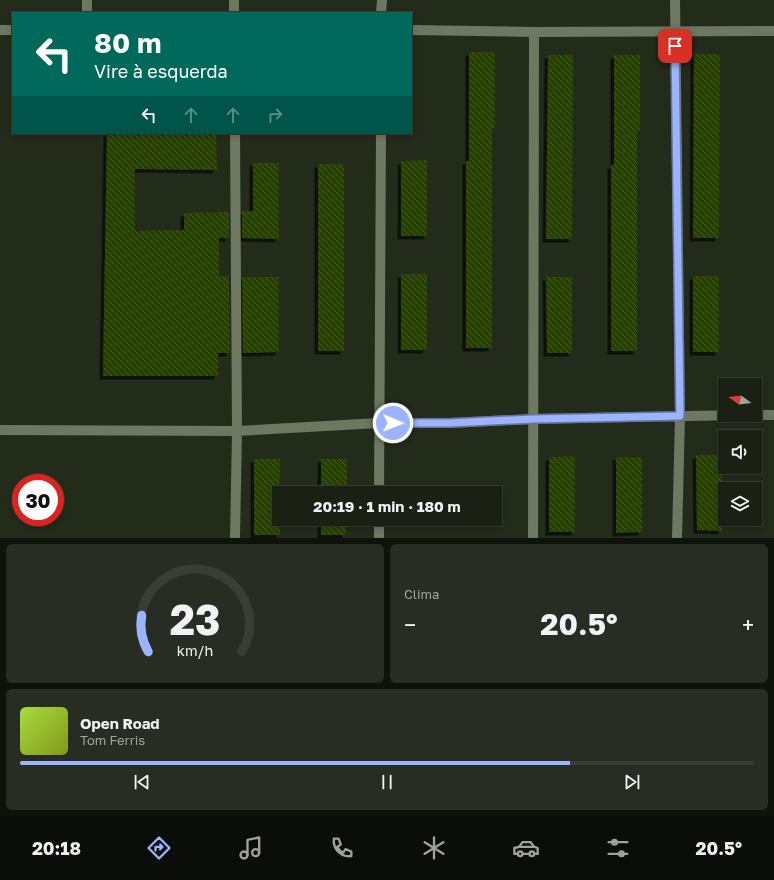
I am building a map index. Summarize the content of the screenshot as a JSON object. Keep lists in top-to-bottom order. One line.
{"north":"left","page":{"turn":["80 m","Vire à esquerda"],"limit":"30","trip":"20:19 · 1 min · 180 m","tile":"Clima","heat":["−","20.5°","+"],"song":["Open Road","Tom Ferris"],"tabs":["20:18","20.5°"],"gauge":["23","km/h"]}}
